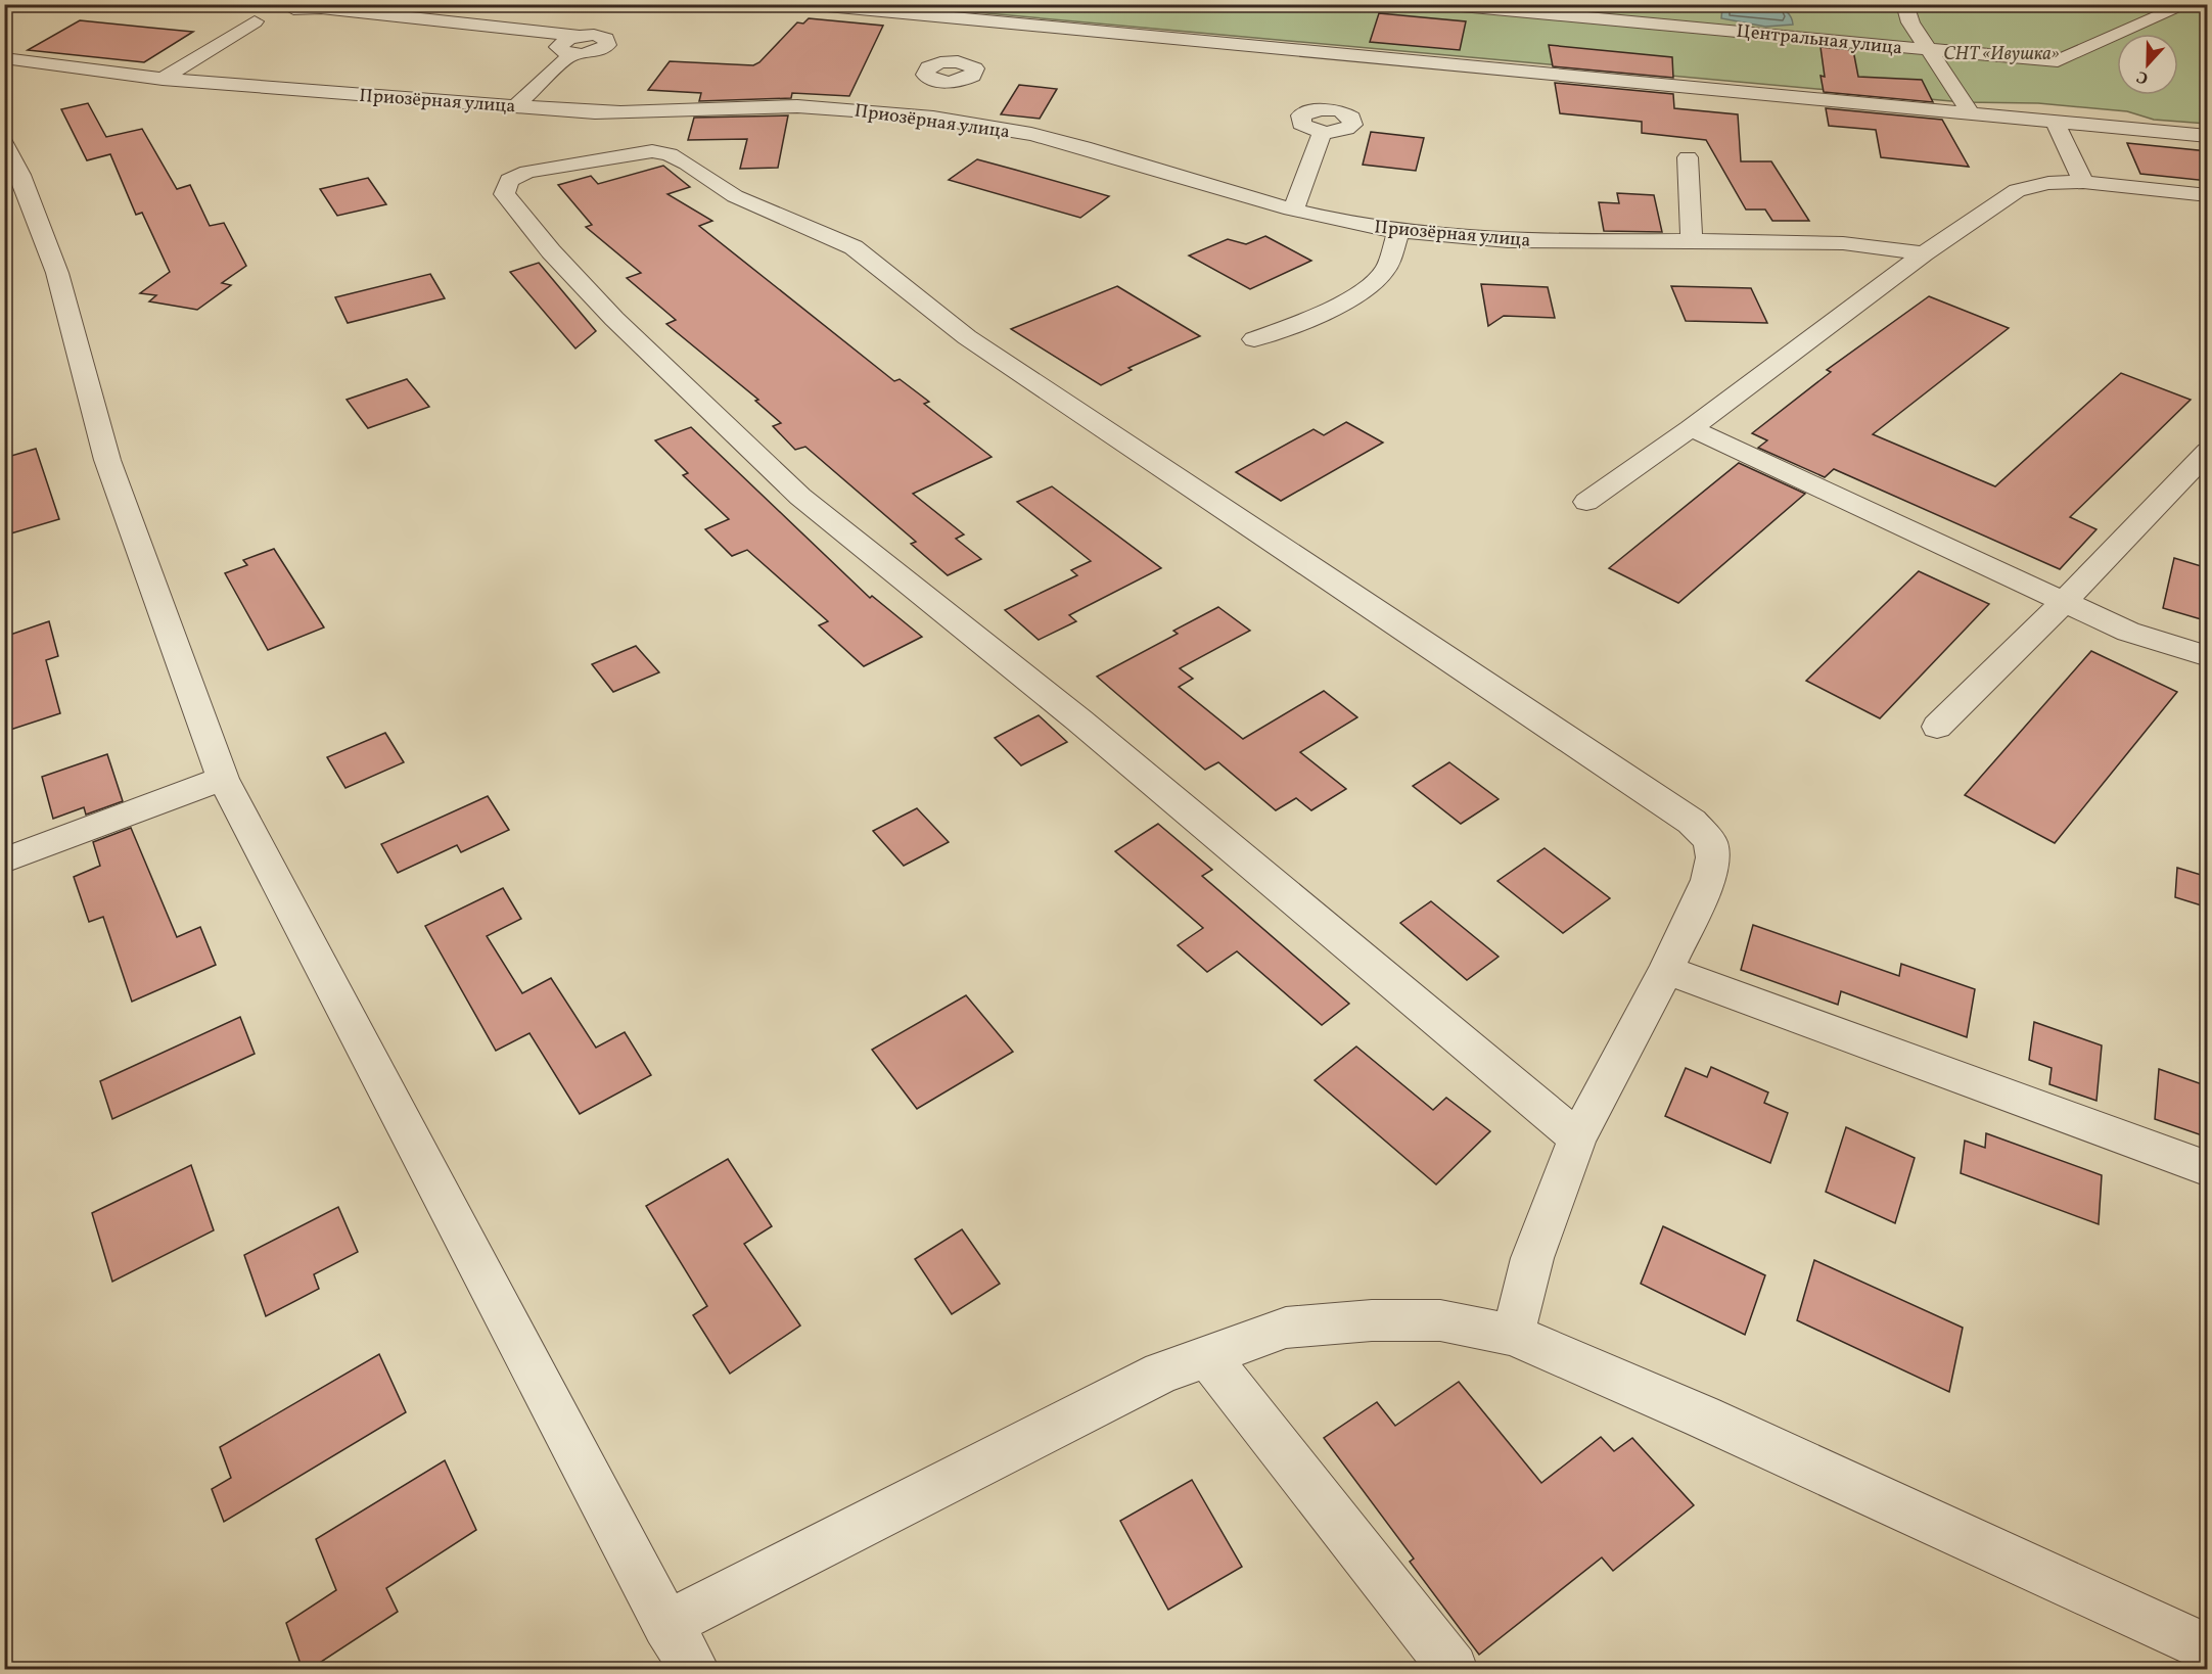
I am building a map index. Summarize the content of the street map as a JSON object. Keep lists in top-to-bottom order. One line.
{"streets":{"street":["Центральная улица","Приозёрная улица"]},"parks":["СНТ «Ивушка»"],"north":"bottom"}
